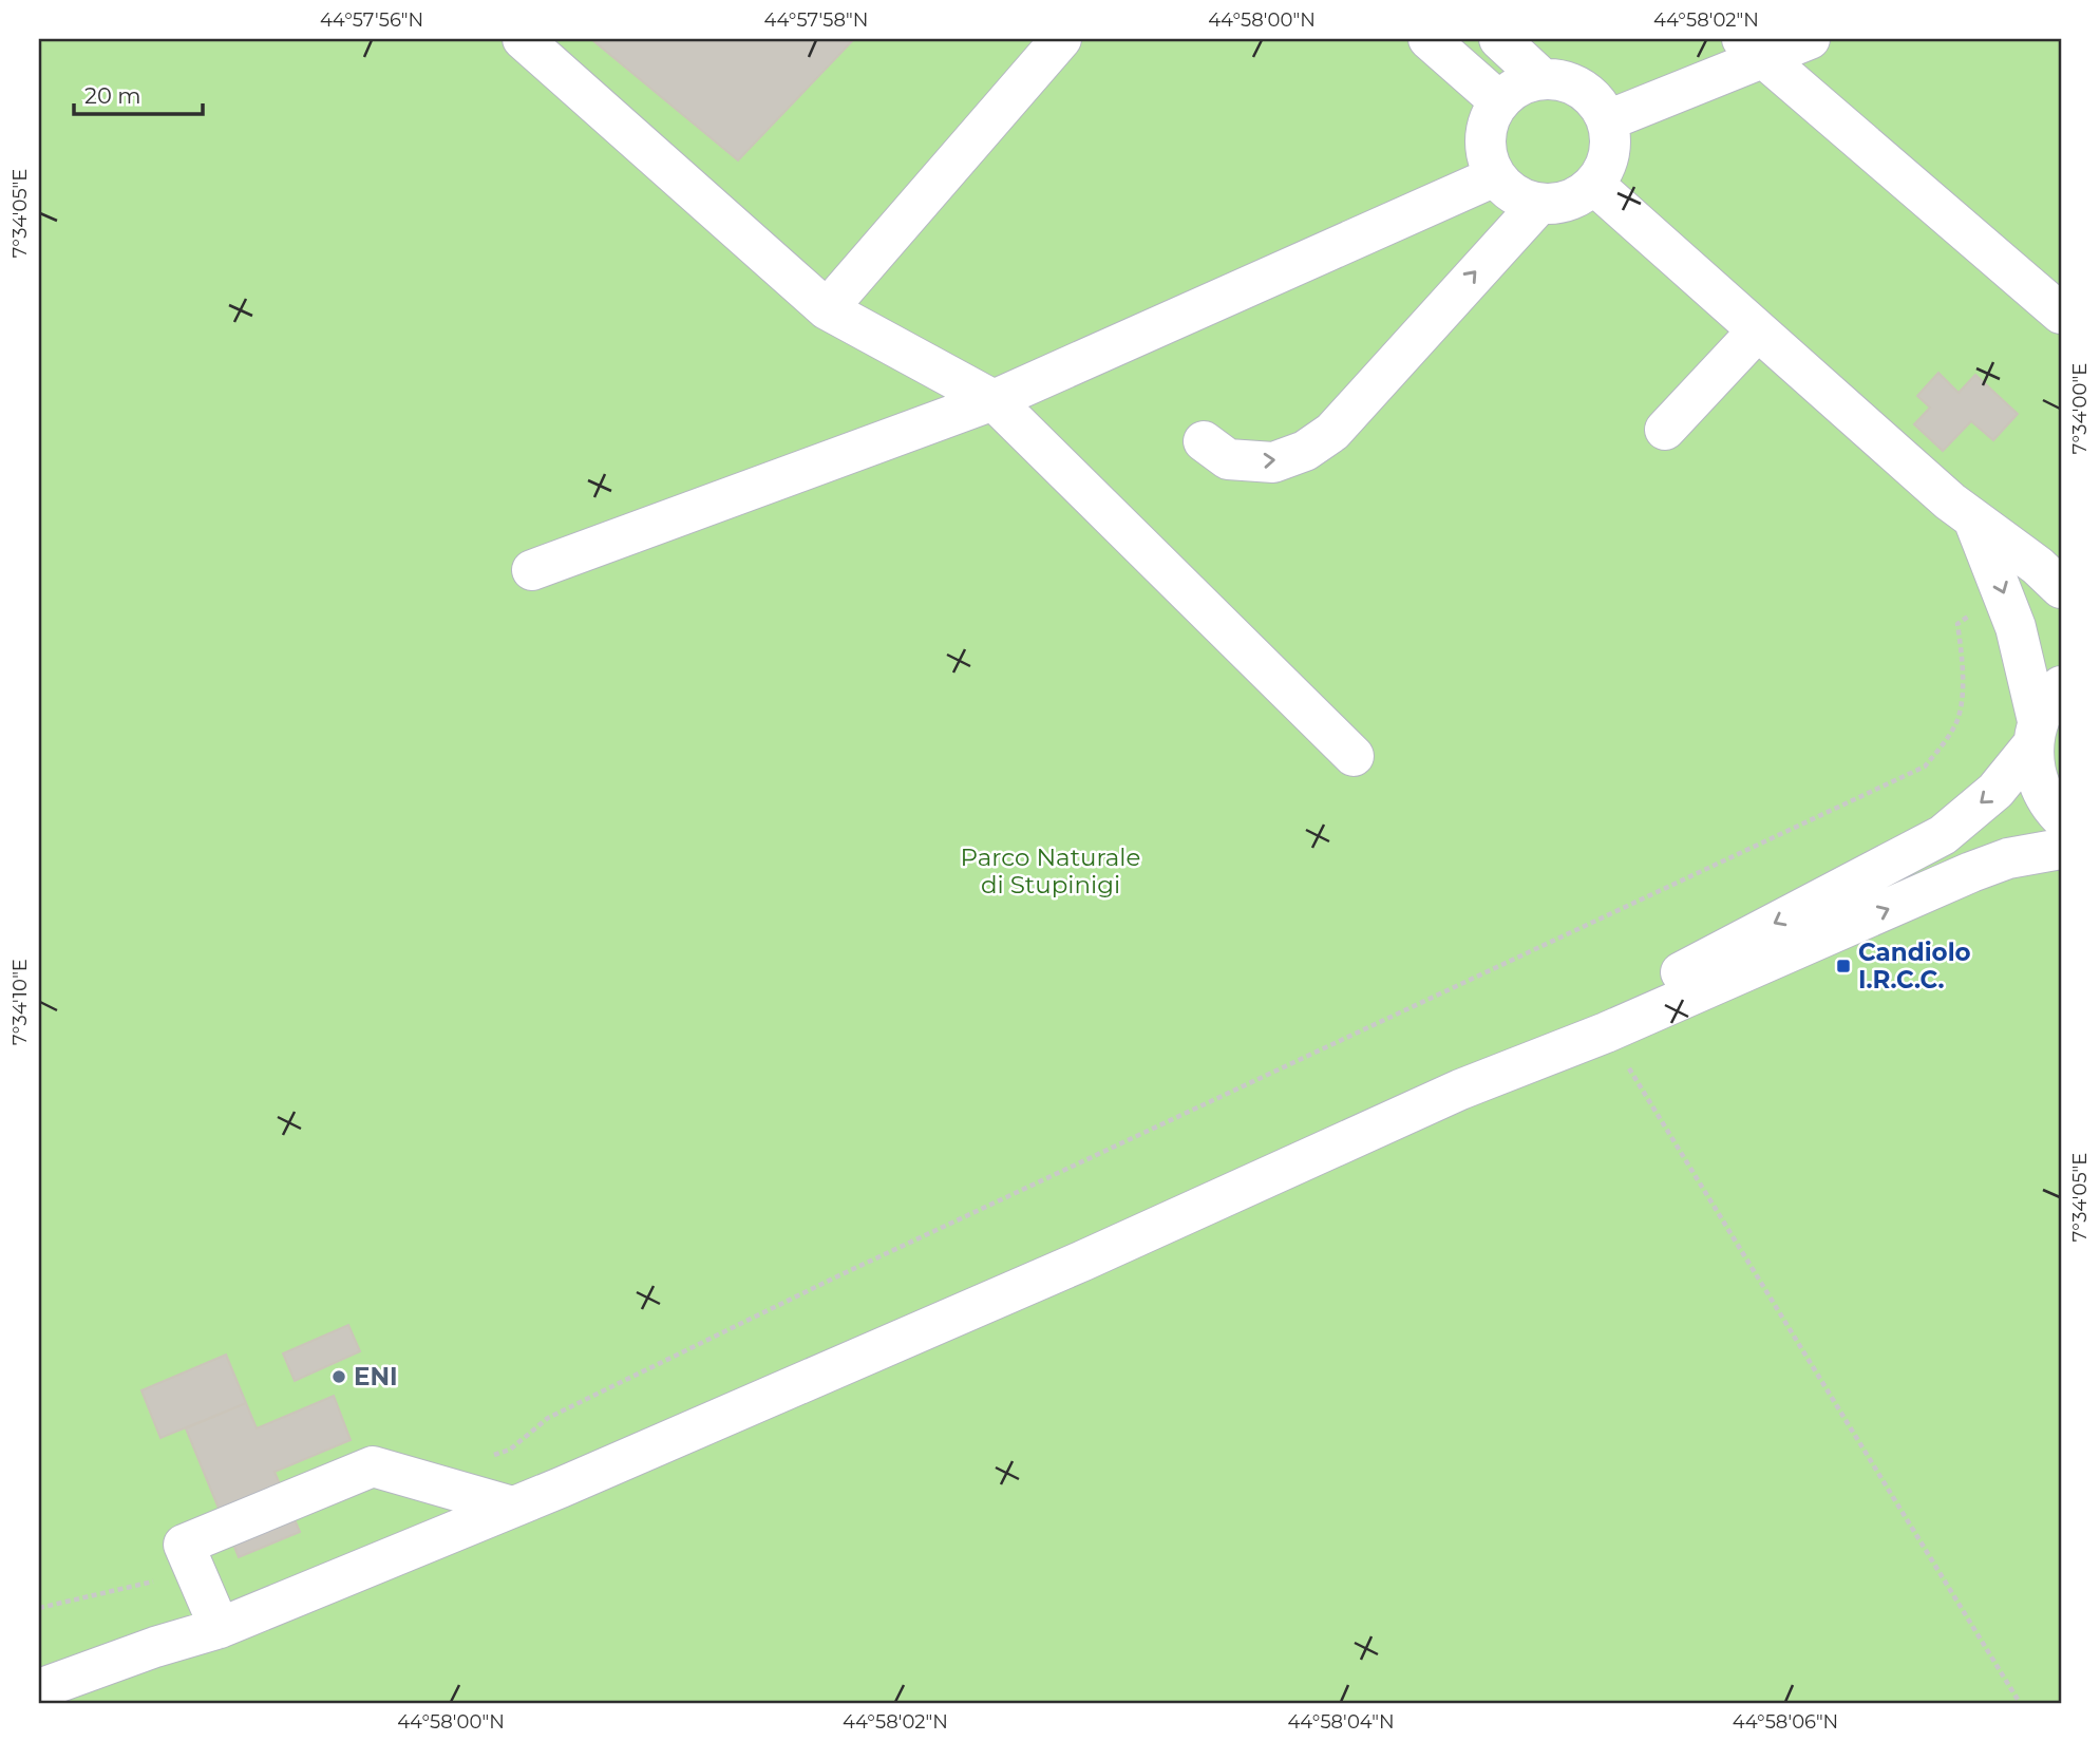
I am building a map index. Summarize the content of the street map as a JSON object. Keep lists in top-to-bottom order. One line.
{"parks":["Parco Naturale di Stupinigi"],"places":{"transit":["Candiolo I.R.C.C."],"other":["ENI"]},"scale_bar":"20 m","coordinates":["44°57'56\"N","44°57'58\"N","44°58'00\"N","44°58'02\"N","7°34'05\"E","7°34'00\"E","7°34'10\"E","44°58'04\"N","44°58'06\"N"]}
